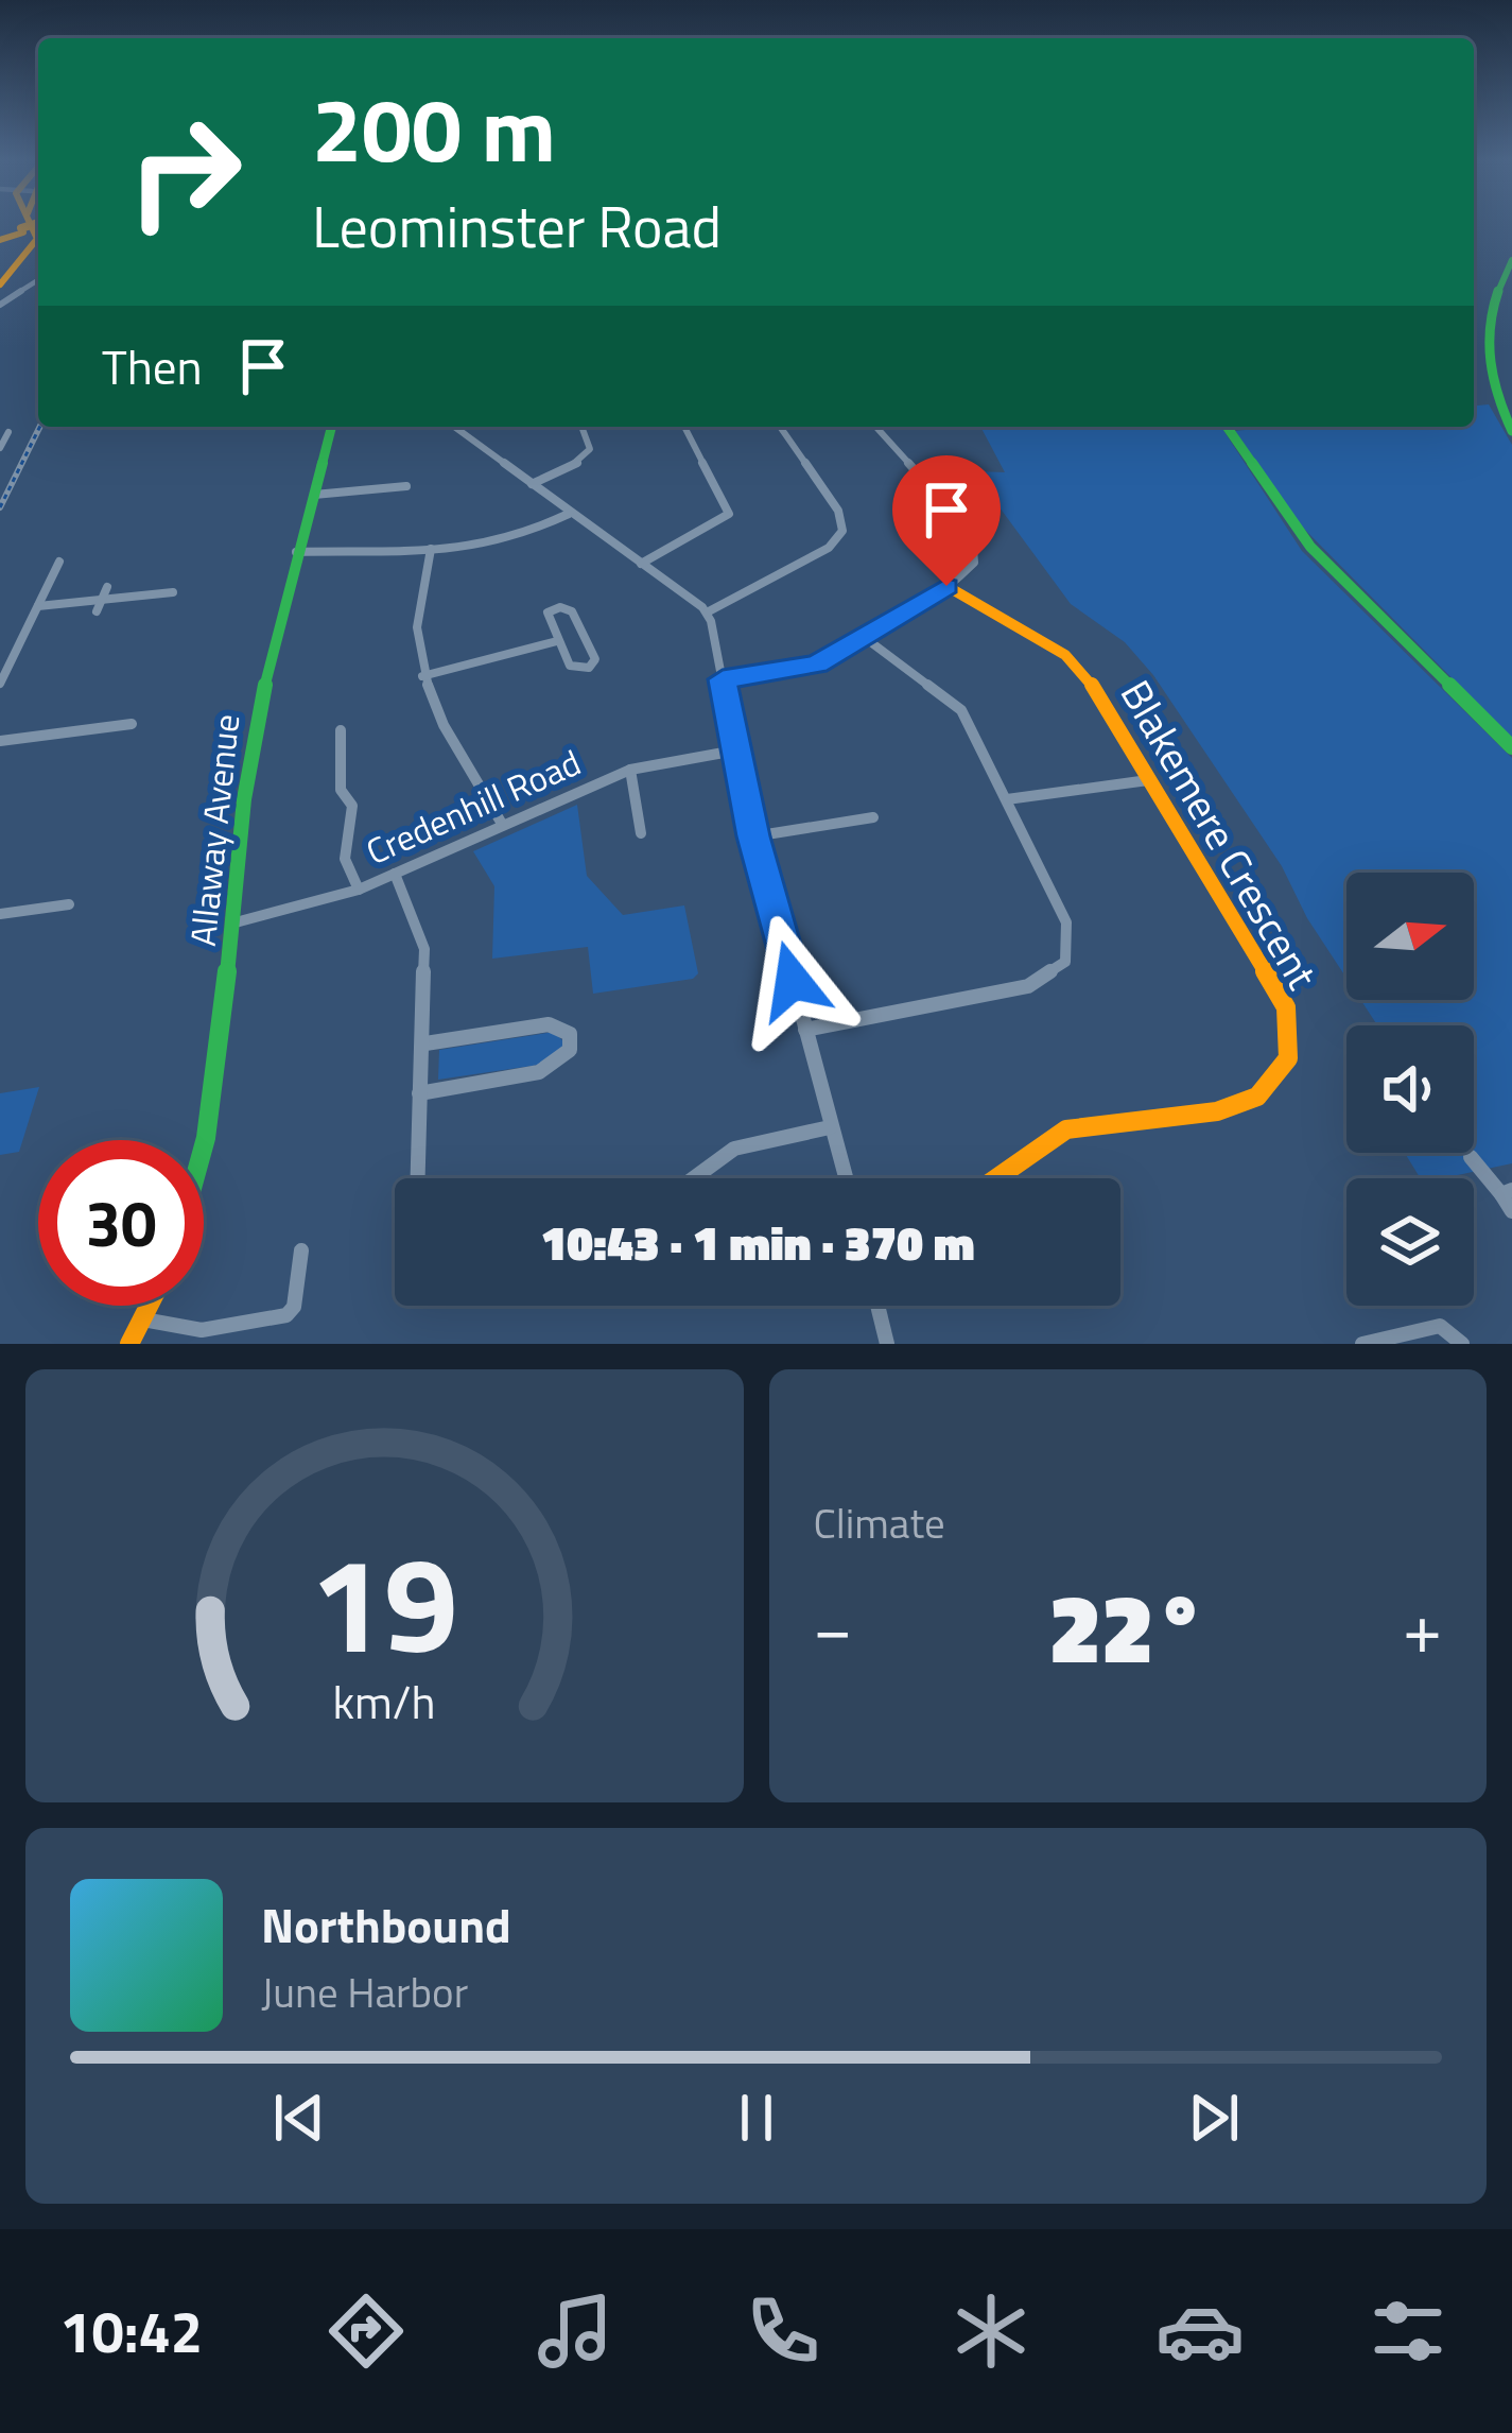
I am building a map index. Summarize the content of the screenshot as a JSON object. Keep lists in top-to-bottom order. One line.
{"streets":{"main road":["Allaway Avenue","Blakemere Crescent"],"street":["Credenhill Road"]},"crossings":[["Credenhill Road","Allaway Avenue"]],"north":"right","page":{"turn":["200 m","Leominster Road"],"then":"Then","limit":"30","trip":"10:43 · 1 min · 370 m","tile":"Climate","heat":["−","22°","+"],"song":["Northbound","June Harbor"],"tabs":"10:42","gauge":["19","km/h"]}}
